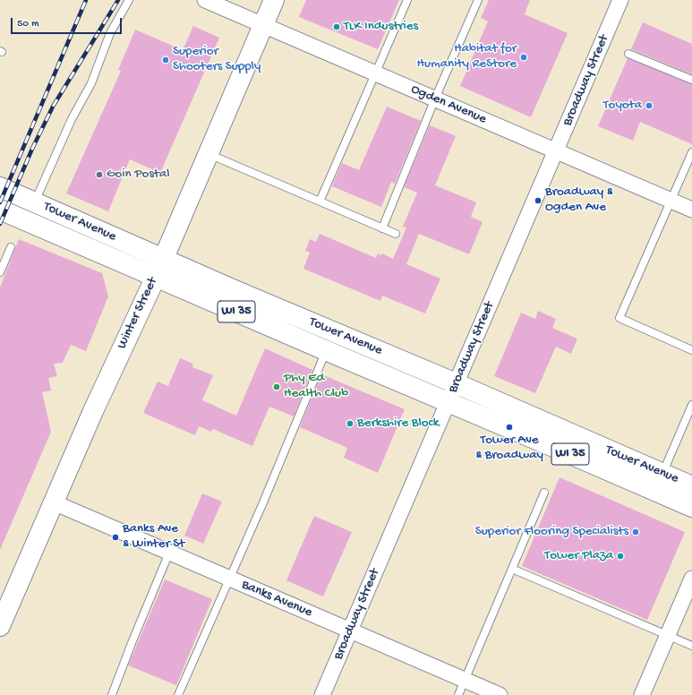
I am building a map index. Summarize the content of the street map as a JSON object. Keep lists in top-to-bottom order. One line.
{"streets":{"main road":["Tower Avenue","WI 35","Winter Street"],"street":["Broadway Street","Ogden Avenue","Banks Avenue"]},"crossings":[["Broadway Street","Ogden Avenue"],["Broadway Street","Tower Avenue"],["Broadway Street","Banks Avenue"],["Ogden Avenue","Winter Street"],["Tower Avenue","Winter Street"],["Winter Street","Banks Avenue"]],"places":["TLK Industries","Habitat for Humanity ReStore","Superior Shooters Supply","Toyota","Goin Postal","Broadway & Ogden Ave","Phy Ed Health Club","Berkshire Block","Tower Ave & Broadway","Superior Flooring Specialists","Banks Ave & Winter St","Tower Plaza"],"scale_bar":"50 m"}
